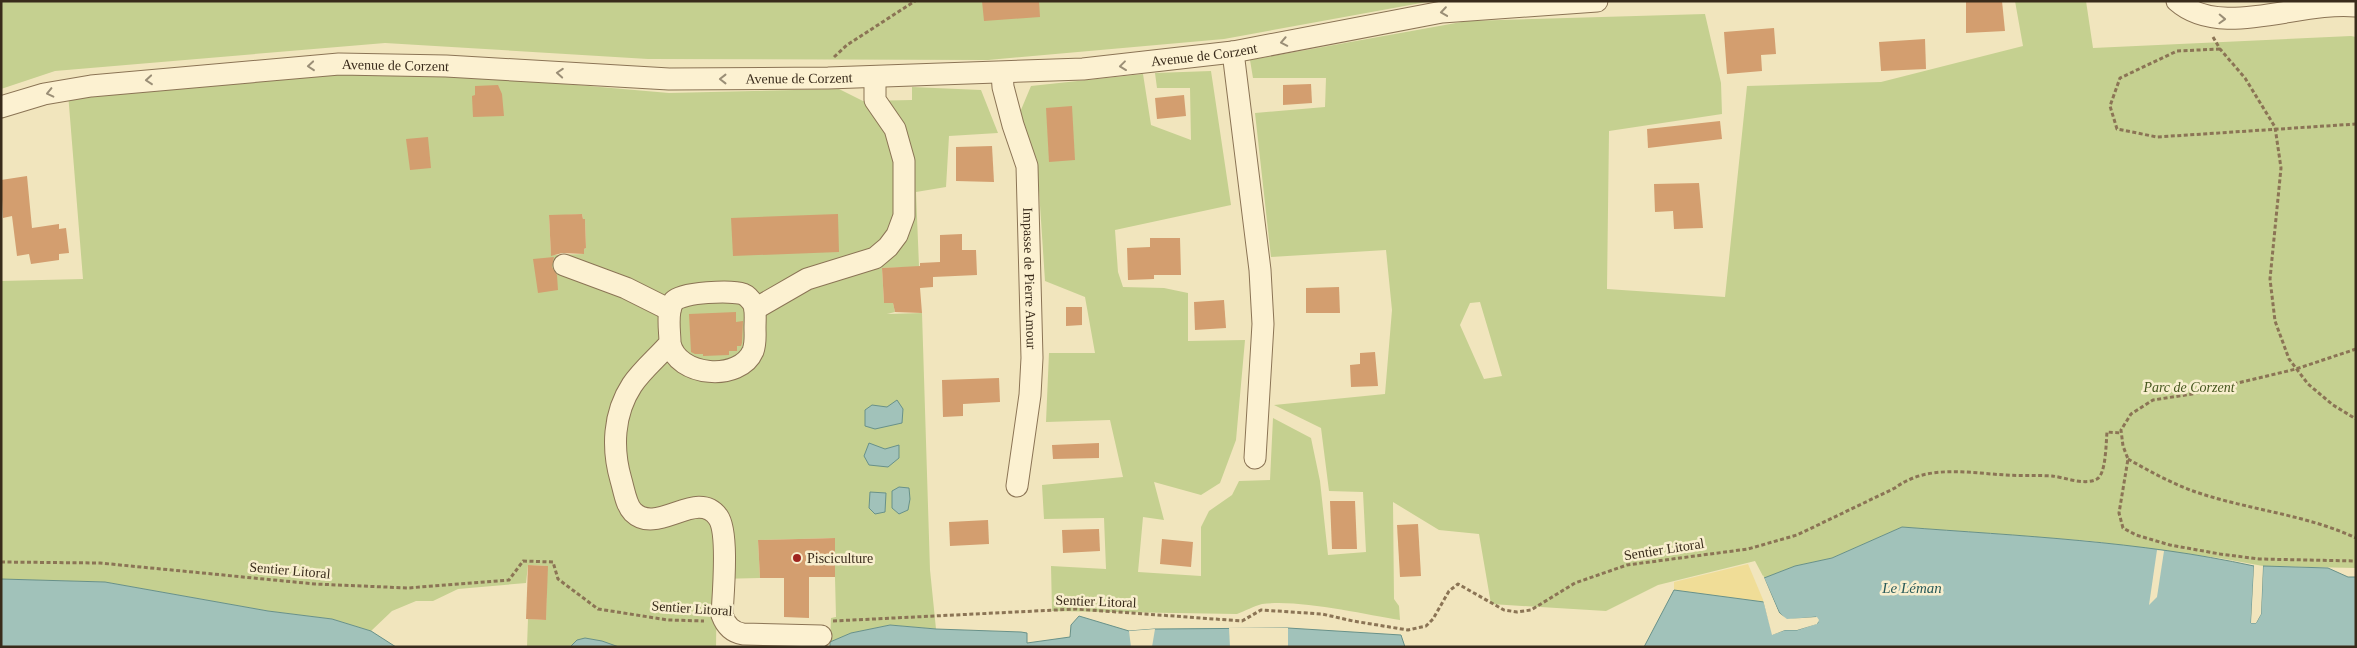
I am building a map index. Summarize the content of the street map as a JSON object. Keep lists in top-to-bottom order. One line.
{"streets":{"street":["Avenue de Corzent","Impasse de Pierre Amour"],"path":["Sentier Litoral"]},"crossings":[["Avenue de Corzent","Impasse de Pierre Amour"]],"one_way":["Avenue de Corzent"],"water":["Le Léman"],"parks":["Parc de Corzent"],"places":["Pisciculture"]}
